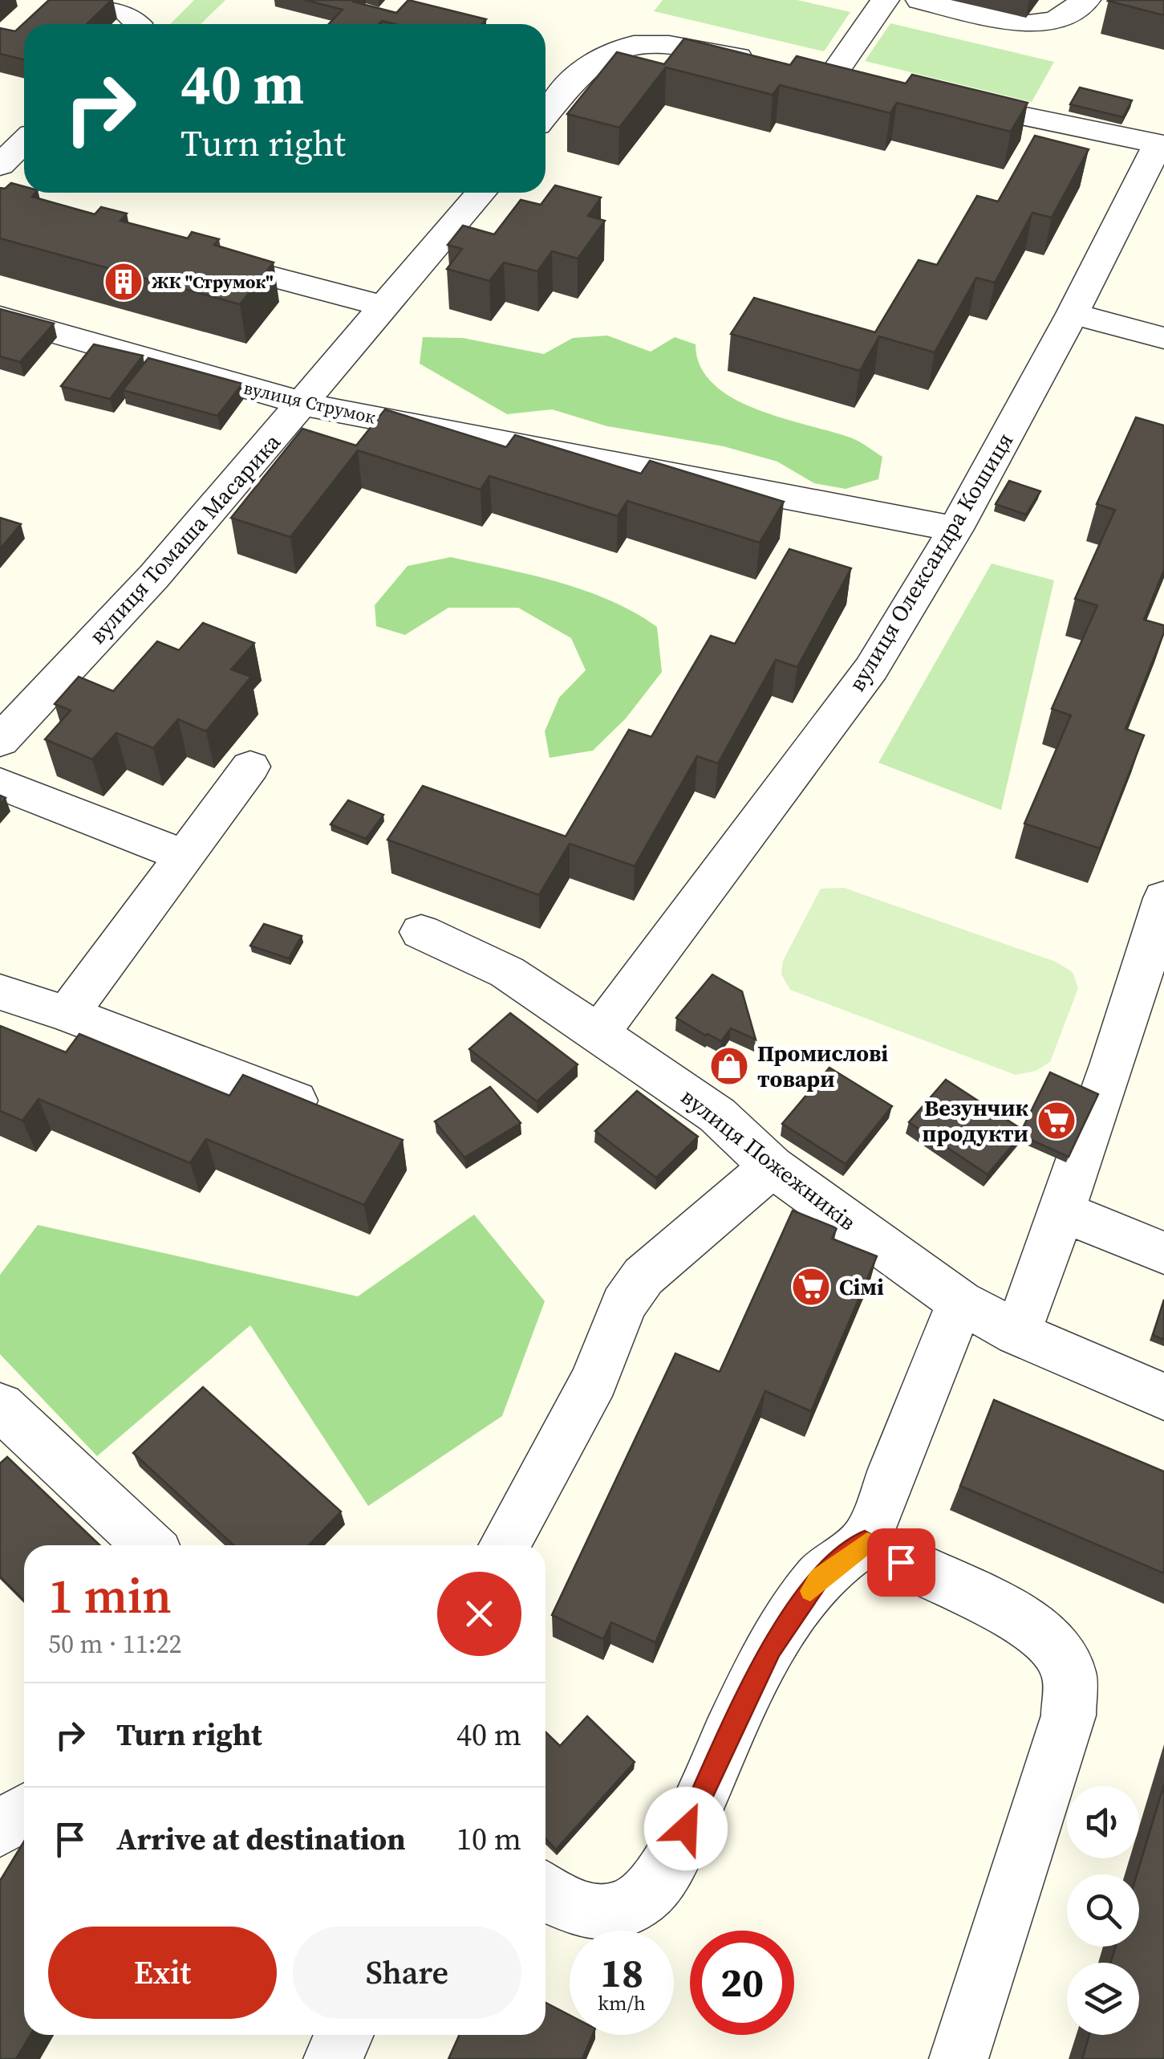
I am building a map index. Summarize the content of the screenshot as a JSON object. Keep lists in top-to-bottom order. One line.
{"streets":{"street":["вулиця Струмок","вулиця Томаша Масарика","вулиця Олександра Кошиця","вулиця Пожежників"]},"crossings":[["вулиця Струмок","вулиця Томаша Масарика"],["вулиця Струмок","вулиця Олександра Кошиця"],["вулиця Олександра Кошиця","вулиця Пожежників"]],"places":{"building":["ЖК \"Струмок\""],"shop":["Промислові товари"],"supermarket":["Везунчик продукти","Сімі"]},"page":{"turn":["40 m","Turn right"],"heading":["1 min","50 m · 11:22"],"list":[{"name":"Turn right","value":"40 m"},{"name":"Arrive at destination","value":"10 m"}],"buttons":["Exit","Share"],"speed":"18 km/h","limit":"20"}}
